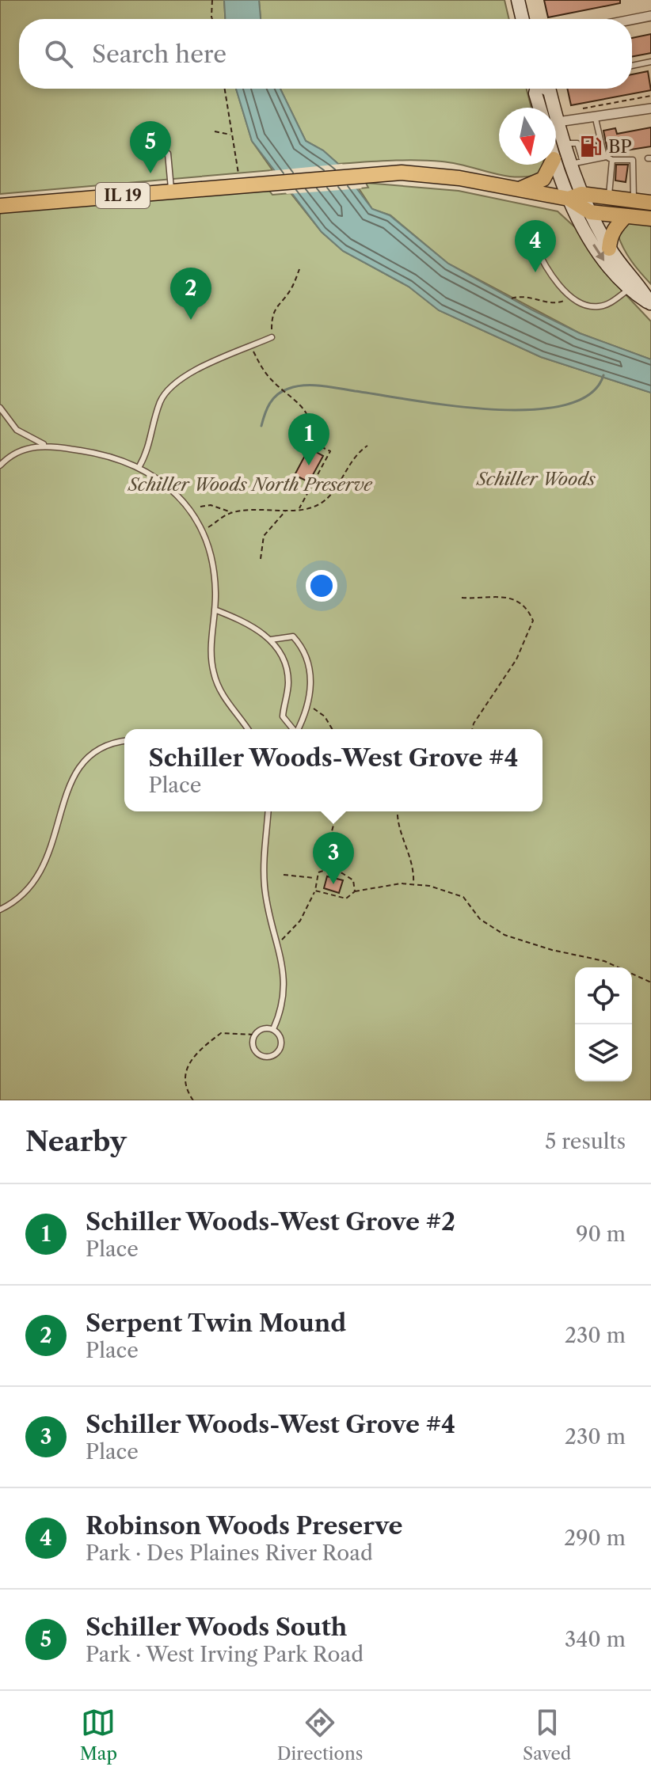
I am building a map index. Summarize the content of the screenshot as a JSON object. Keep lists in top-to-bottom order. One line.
{"streets":{"main road":["IL 19"]},"parks":["Schiller Woods","Schiller Woods North Preserve"],"places":{"fuel station":["BP"]},"north":"bottom","page":{"search":"Search here","pins":["5","4","2","1","3"],"popup":["Schiller Woods-West Grove #4","Place"],"heading":["Nearby","5 results"],"list":[{"mark":"1","name":"Schiller Woods-West Grove #2","note":"Place","value":"90 m"},{"mark":"2","name":"Serpent Twin Mound","note":"Place","value":"230 m"},{"mark":"3","name":"Schiller Woods-West Grove #4","note":"Place","value":"230 m"},{"mark":"4","name":"Robinson Woods Preserve","note":"Park · Des Plaines River Road","value":"290 m"},{"mark":"5","name":"Schiller Woods South","note":"Park · West Irving Park Road","value":"340 m"}],"nav":["Map","Directions","Saved"]}}
